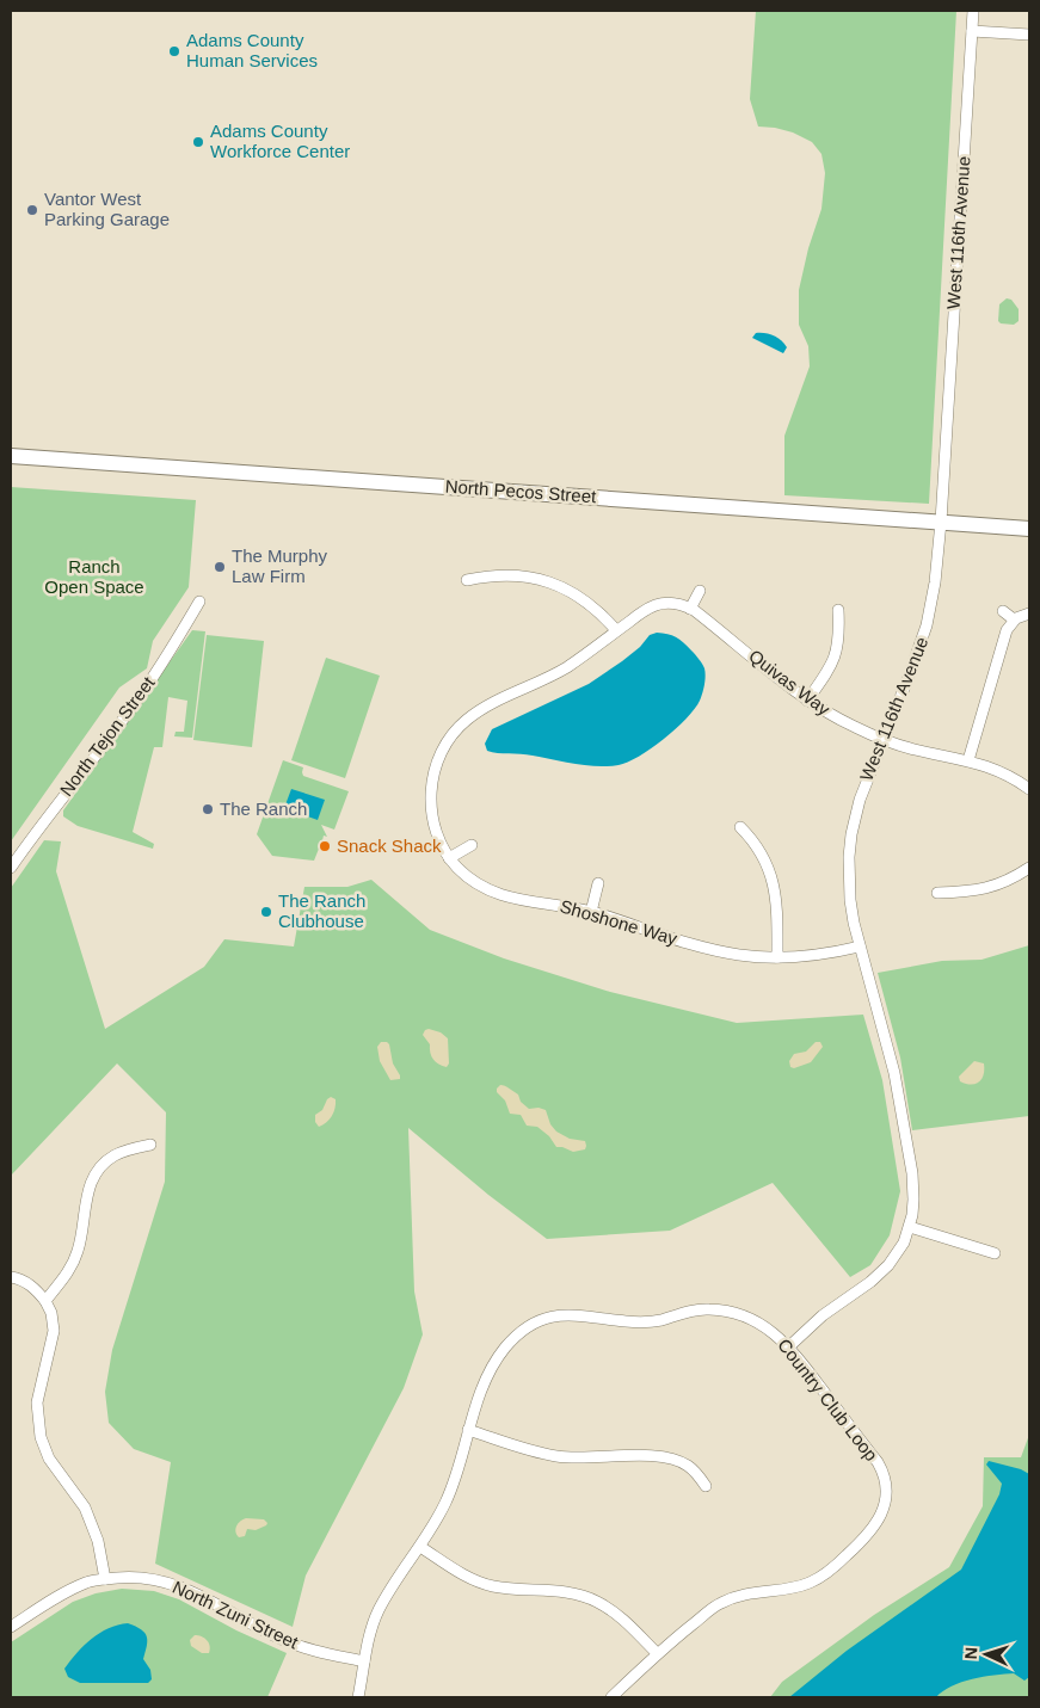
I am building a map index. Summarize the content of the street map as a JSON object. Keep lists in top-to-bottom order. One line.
{"streets":{"street":["West 116th Avenue","North Pecos Street","Quivas Way","North Tejon Street","Shoshone Way","Country Club Loop","North Zuni Street"]},"crossings":[["West 116th Avenue","North Pecos Street"],["West 116th Avenue","Quivas Way"],["West 116th Avenue","Shoshone Way"],["West 116th Avenue","Country Club Loop"],["Quivas Way","Shoshone Way"],["Country Club Loop","North Zuni Street"]],"parks":["Ranch Open Space"],"places":["Adams County Human Services","Adams County Workforce Center","Vantor West Parking Garage","The Murphy Law Firm","The Ranch","Snack Shack","The Ranch Clubhouse"],"north":"left"}
